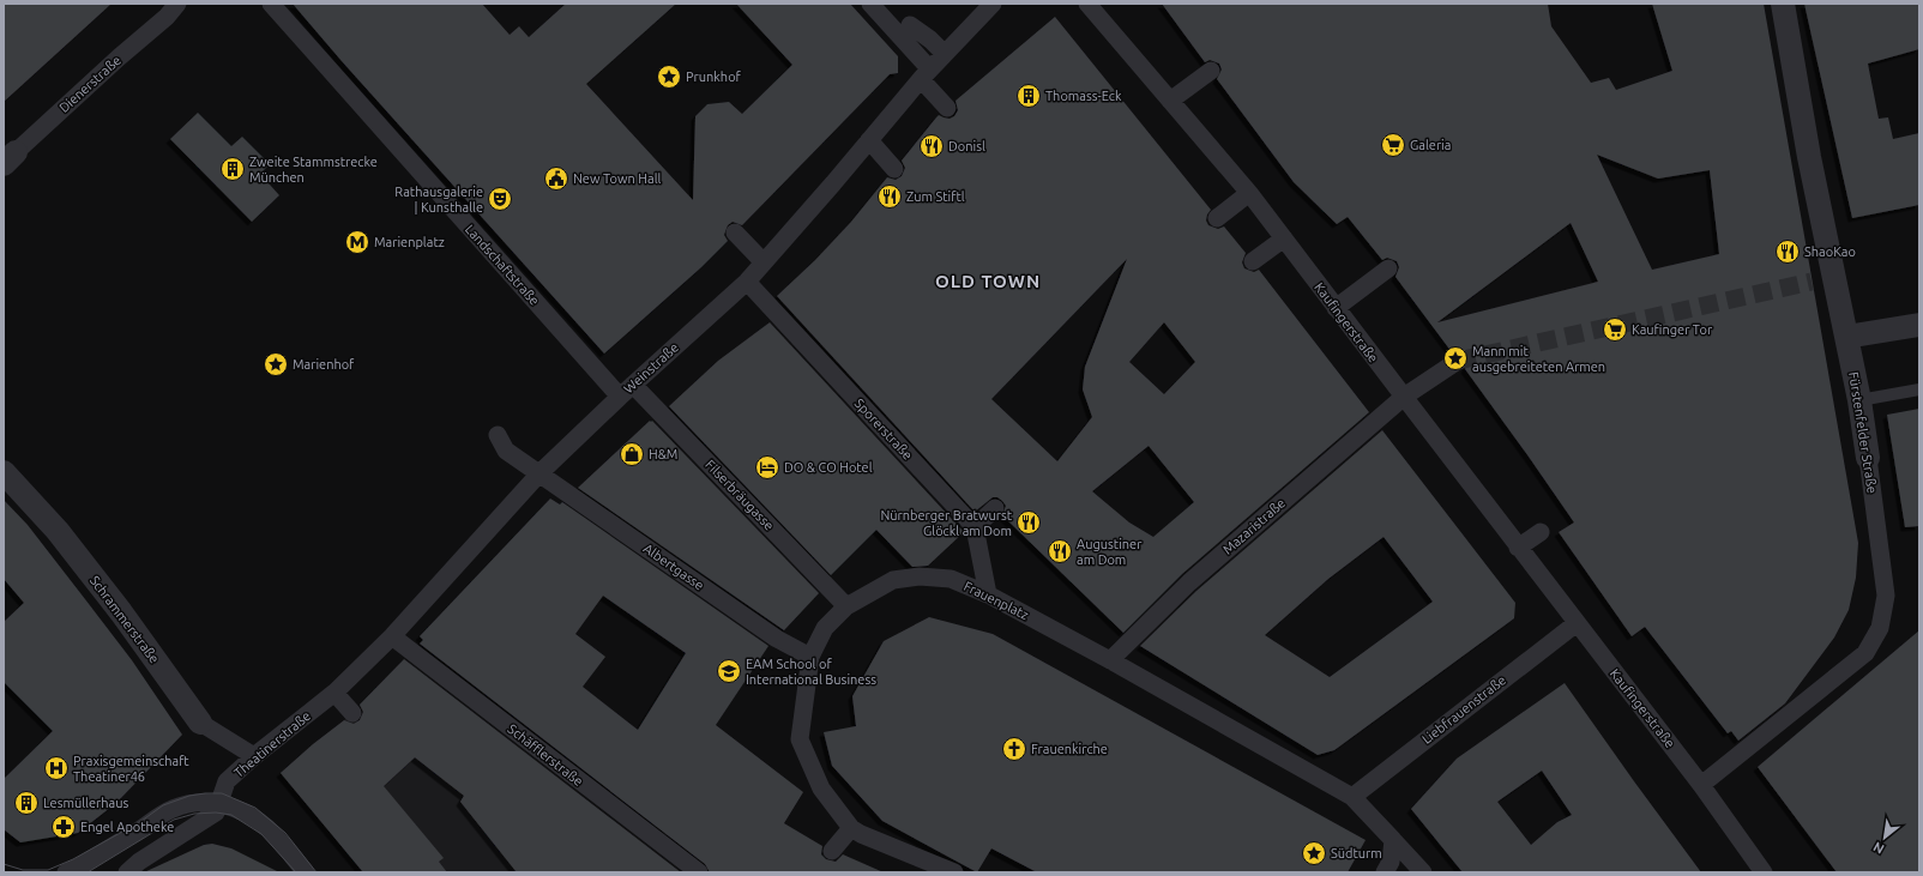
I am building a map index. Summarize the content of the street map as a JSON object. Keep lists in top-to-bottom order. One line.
{"streets":{"street":["Dienerstraße","Landschaftstraße","Kaufingerstraße","Weinstraße","Sporerstraße","Fürstenfelder Straße","Filserbräugasse","Mazaristraße","Albertgasse","Frauenplatz","Schrammerstraße","Liebfrauenstraße","Theatinerstraße","Schäfflerstraße"]},"crossings":[["Landschaftstraße","Weinstraße"],["Kaufingerstraße","Fürstenfelder Straße"],["Kaufingerstraße","Mazaristraße"],["Kaufingerstraße","Liebfrauenstraße"],["Weinstraße","Sporerstraße"],["Weinstraße","Filserbräugasse"],["Weinstraße","Albertgasse"],["Weinstraße","Theatinerstraße"],["Weinstraße","Schäfflerstraße"],["Filserbräugasse","Frauenplatz"],["Mazaristraße","Frauenplatz"],["Albertgasse","Frauenplatz"],["Frauenplatz","Liebfrauenstraße"],["Schrammerstraße","Theatinerstraße"],["Theatinerstraße","Schäfflerstraße"]],"districts":["OLD TOWN"],"places":{"place":["Prunkhof","Mann mit ausgebreiteten Armen","Marienhof","Südturm"],"building":["Thomass-Eck","Zweite Stammstrecke München","Lesmüllerhaus"],"supermarket":["Galeria","Kaufinger Tor"],"restaurant":["Donisl","Zum Stiftl","ShaoKao","Nürnberger Bratwurst Glöckl am Dom","Augustiner am Dom"],"public building":["New Town Hall"],"theatre":["Rathausgalerie | Kunsthalle"],"metro station":["Marienplatz"],"shop":["H&M"],"hotel":["DO & CO Hotel"],"school or university":["EAM School of International Business"],"church":["Frauenkirche"],"hospital":["Praxisgemeinschaft Theatiner46"],"pharmacy":["Engel Apotheke"]},"north":"bottom left"}
